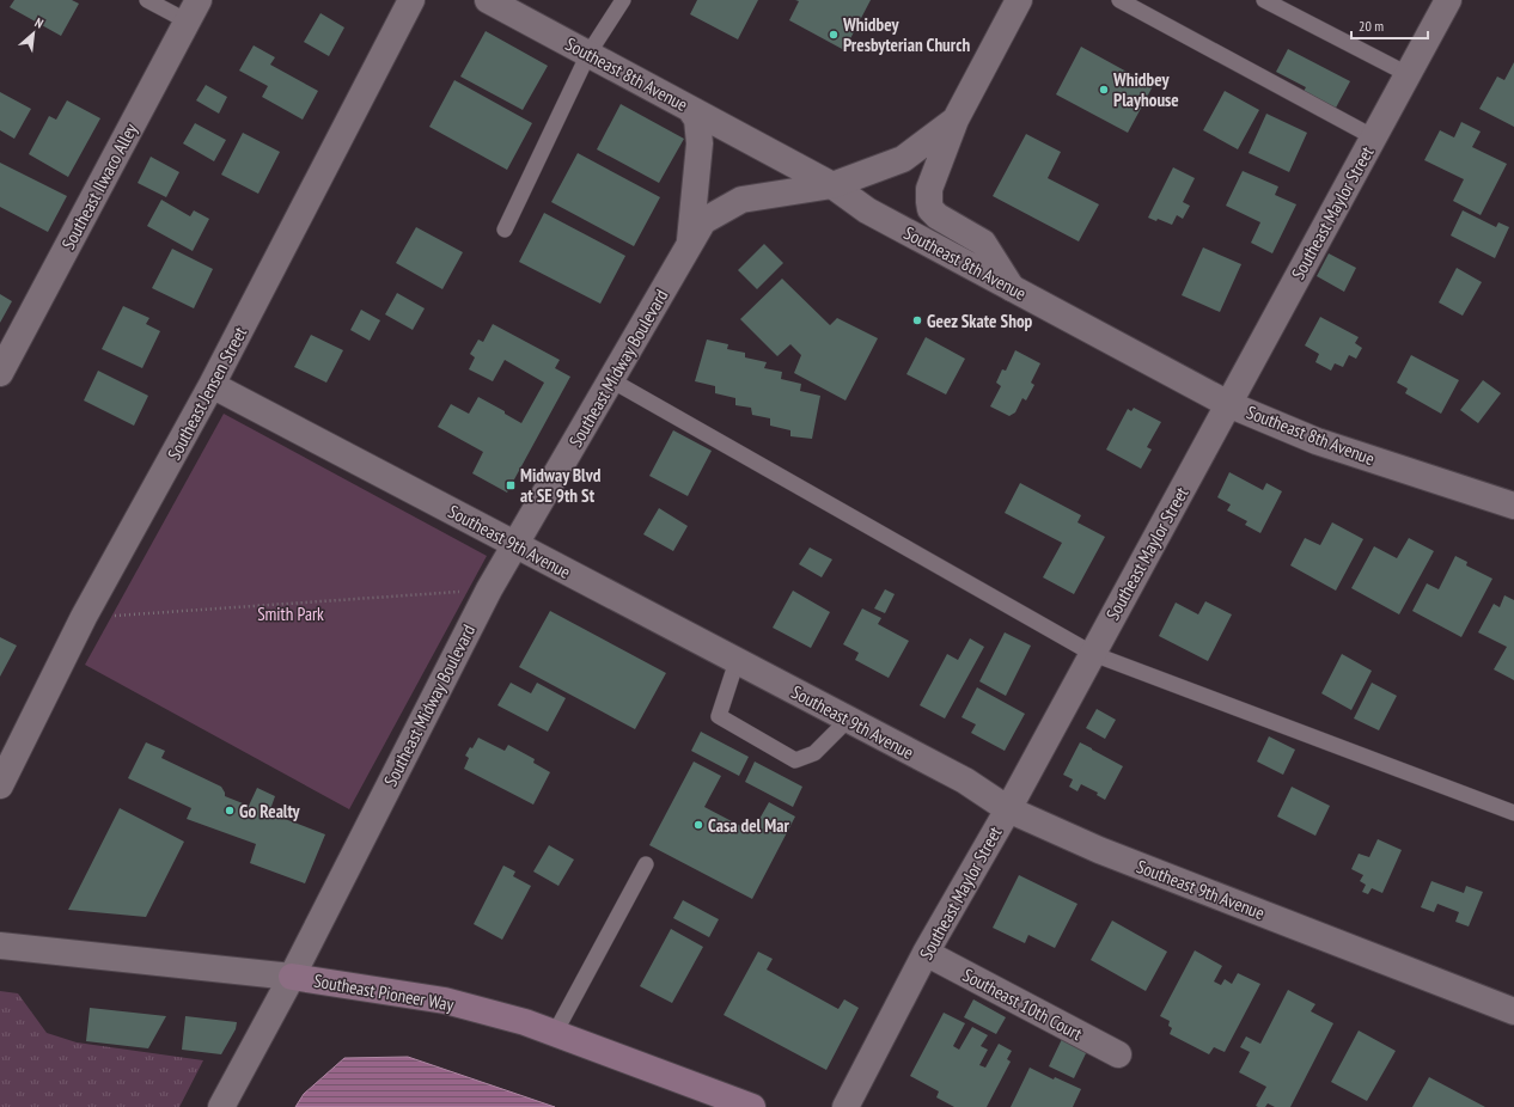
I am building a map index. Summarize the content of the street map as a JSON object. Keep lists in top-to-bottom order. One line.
{"streets":{"main road":["Southeast Pioneer Way"],"street":["Southeast 8th Avenue","Southeast Ilwaco Alley","Southeast Maylor Street","Southeast Midway Boulevard","Southeast Jensen Street","Southeast 9th Avenue","Southeast 10th Court"]},"crossings":[["Southeast 8th Avenue","Southeast Maylor Street"],["Southeast 8th Avenue","Southeast Midway Boulevard"],["Southeast Maylor Street","Southeast 9th Avenue"],["Southeast Maylor Street","Southeast 10th Court"],["Southeast Midway Boulevard","Southeast 9th Avenue"],["Southeast Midway Boulevard","Southeast Pioneer Way"],["Southeast Jensen Street","Southeast 9th Avenue"]],"parks":["Smith Park"],"places":{"other":["Whidbey Presbyterian Church","Whidbey Playhouse","Geez Skate Shop","Go Realty","Casa del Mar"],"transit":["Midway Blvd at SE 9th St"]},"scale_bar":"20 m","north":"top right"}
